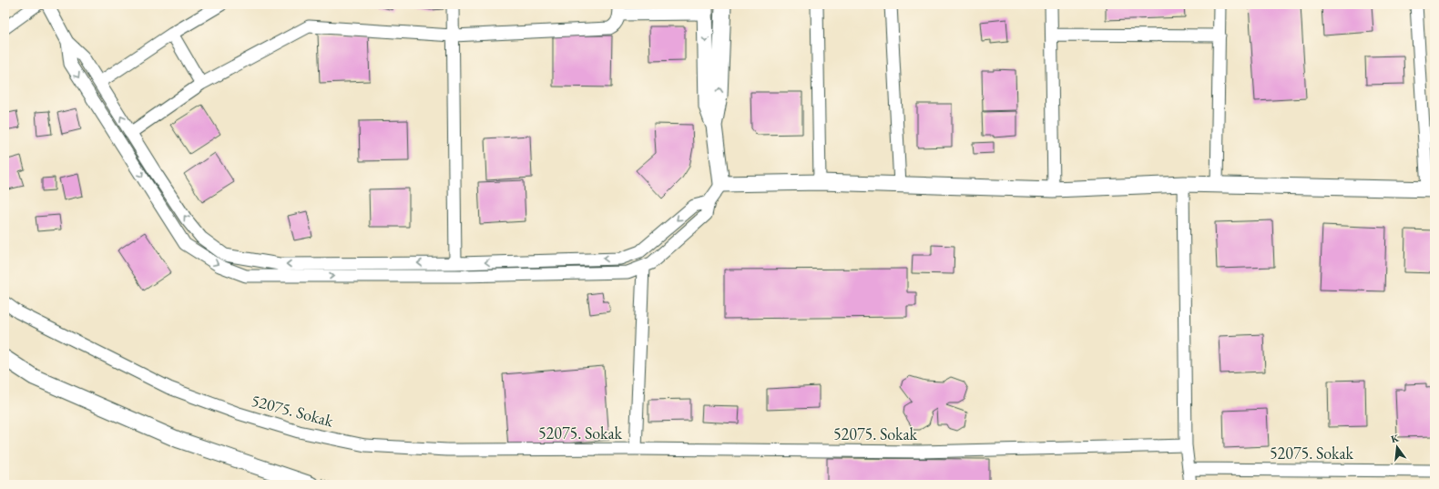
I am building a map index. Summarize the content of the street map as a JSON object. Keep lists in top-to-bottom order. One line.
{"streets":{"street":["52075. Sokak"]},"north":"top"}
